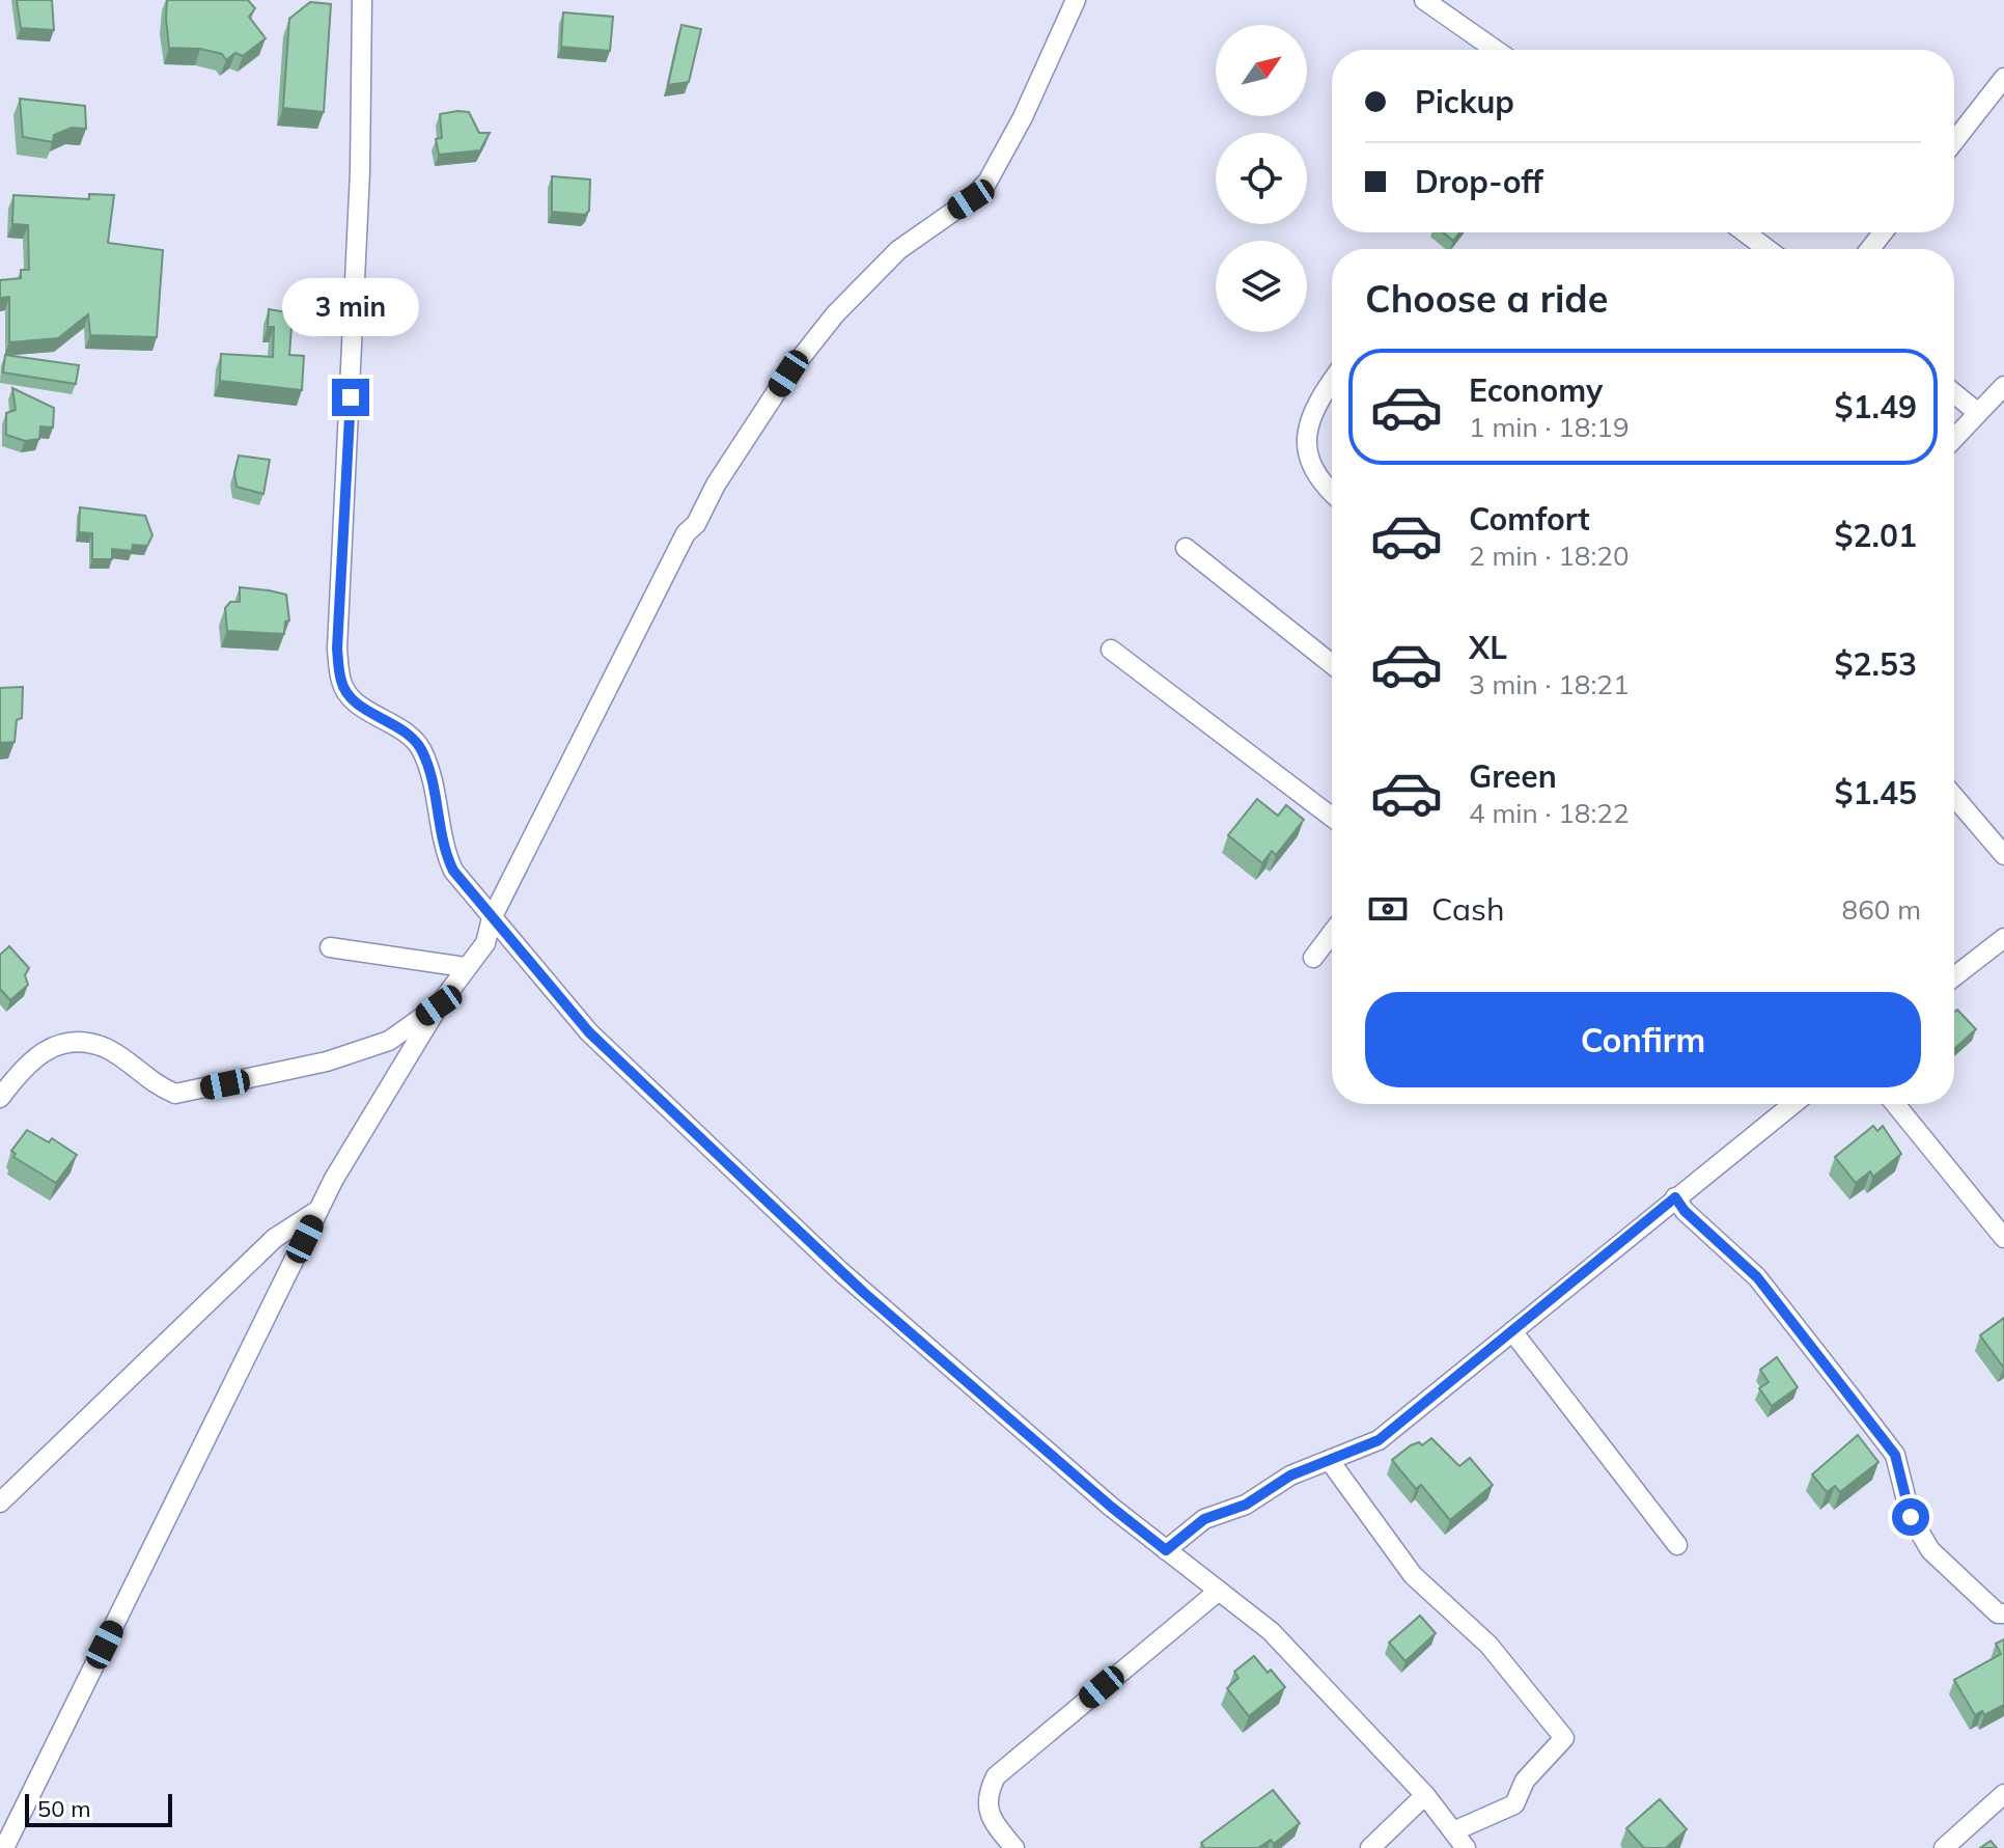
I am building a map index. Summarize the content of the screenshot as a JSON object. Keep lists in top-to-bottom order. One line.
{"scale_bar":"50 m","north":"top right","page":{"banner":["Pickup","Drop-off"],"heading":"Choose a ride","bubble":"3 min","list":[{"name":"Economy","note":"1 min · 18:19","value":"$1.49"},{"name":"Comfort","note":"2 min · 18:20","value":"$2.01"},{"name":"XL","note":"3 min · 18:21","value":"$2.53"},{"name":"Green","note":"4 min · 18:22","value":"$1.45"}],"pay":["Cash","860 m"],"buttons":"Confirm","scale":"50 m"}}
